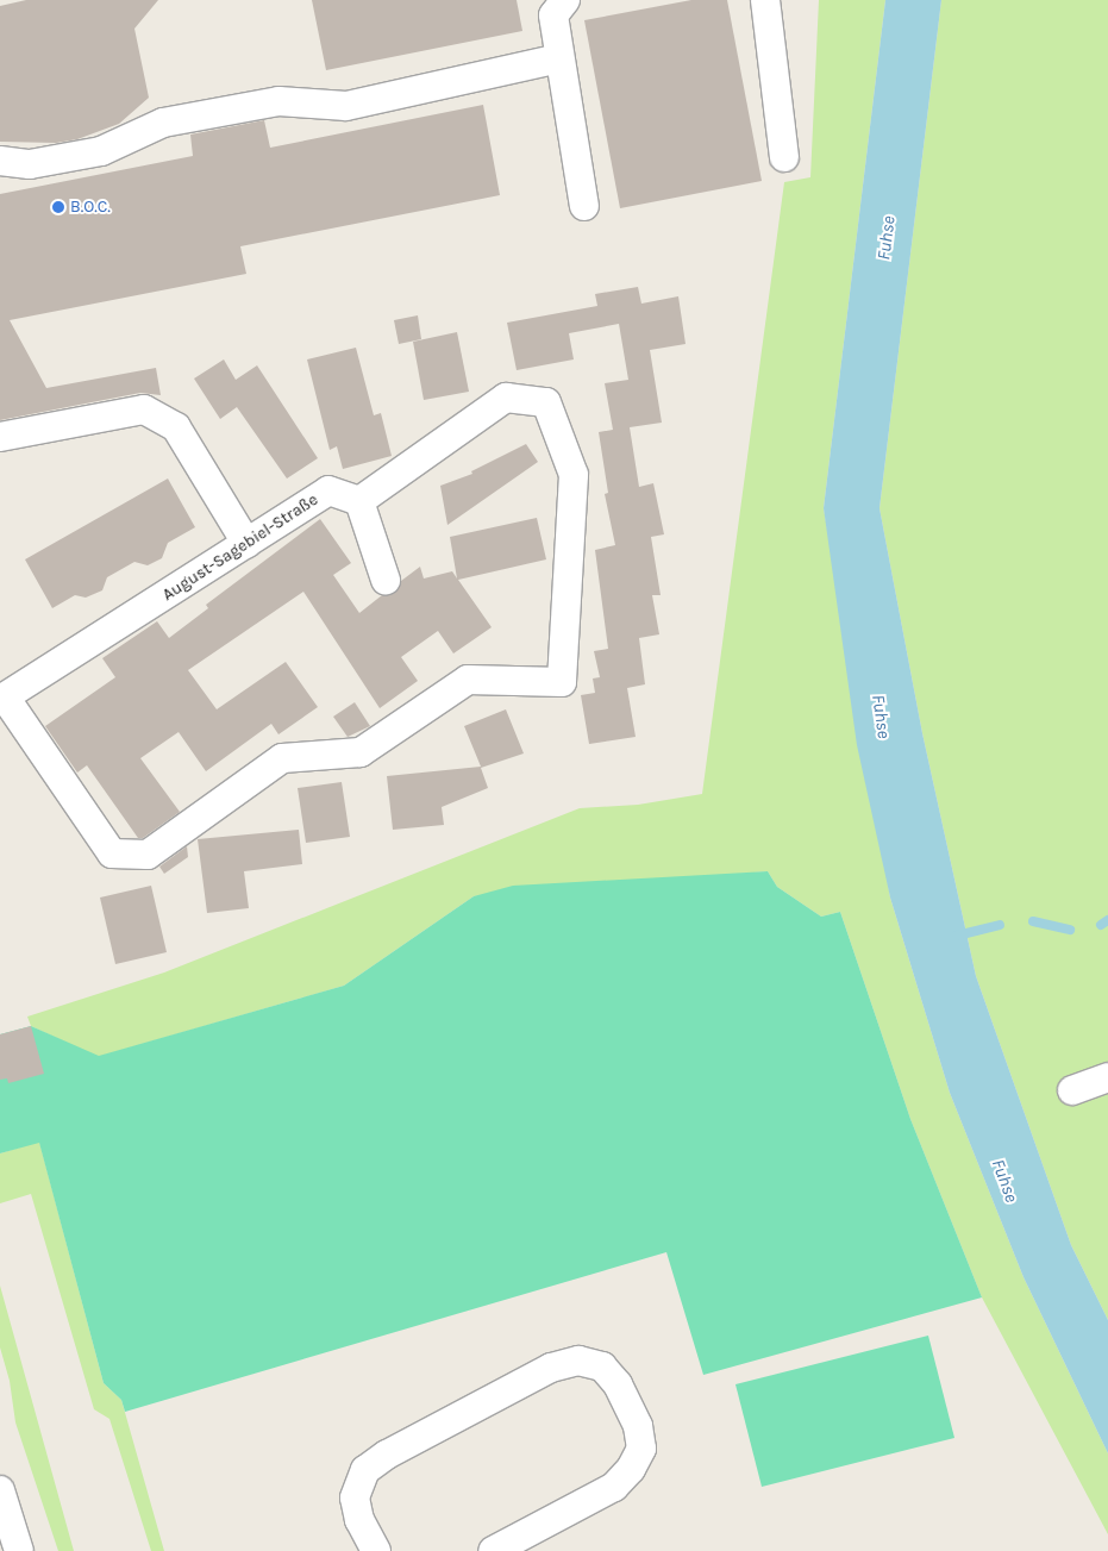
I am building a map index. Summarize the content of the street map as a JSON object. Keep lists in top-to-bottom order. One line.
{"streets":{"street":["August-Sagebiel-Straße"]},"water":["Fuhse"],"places":["B.O.C."]}
